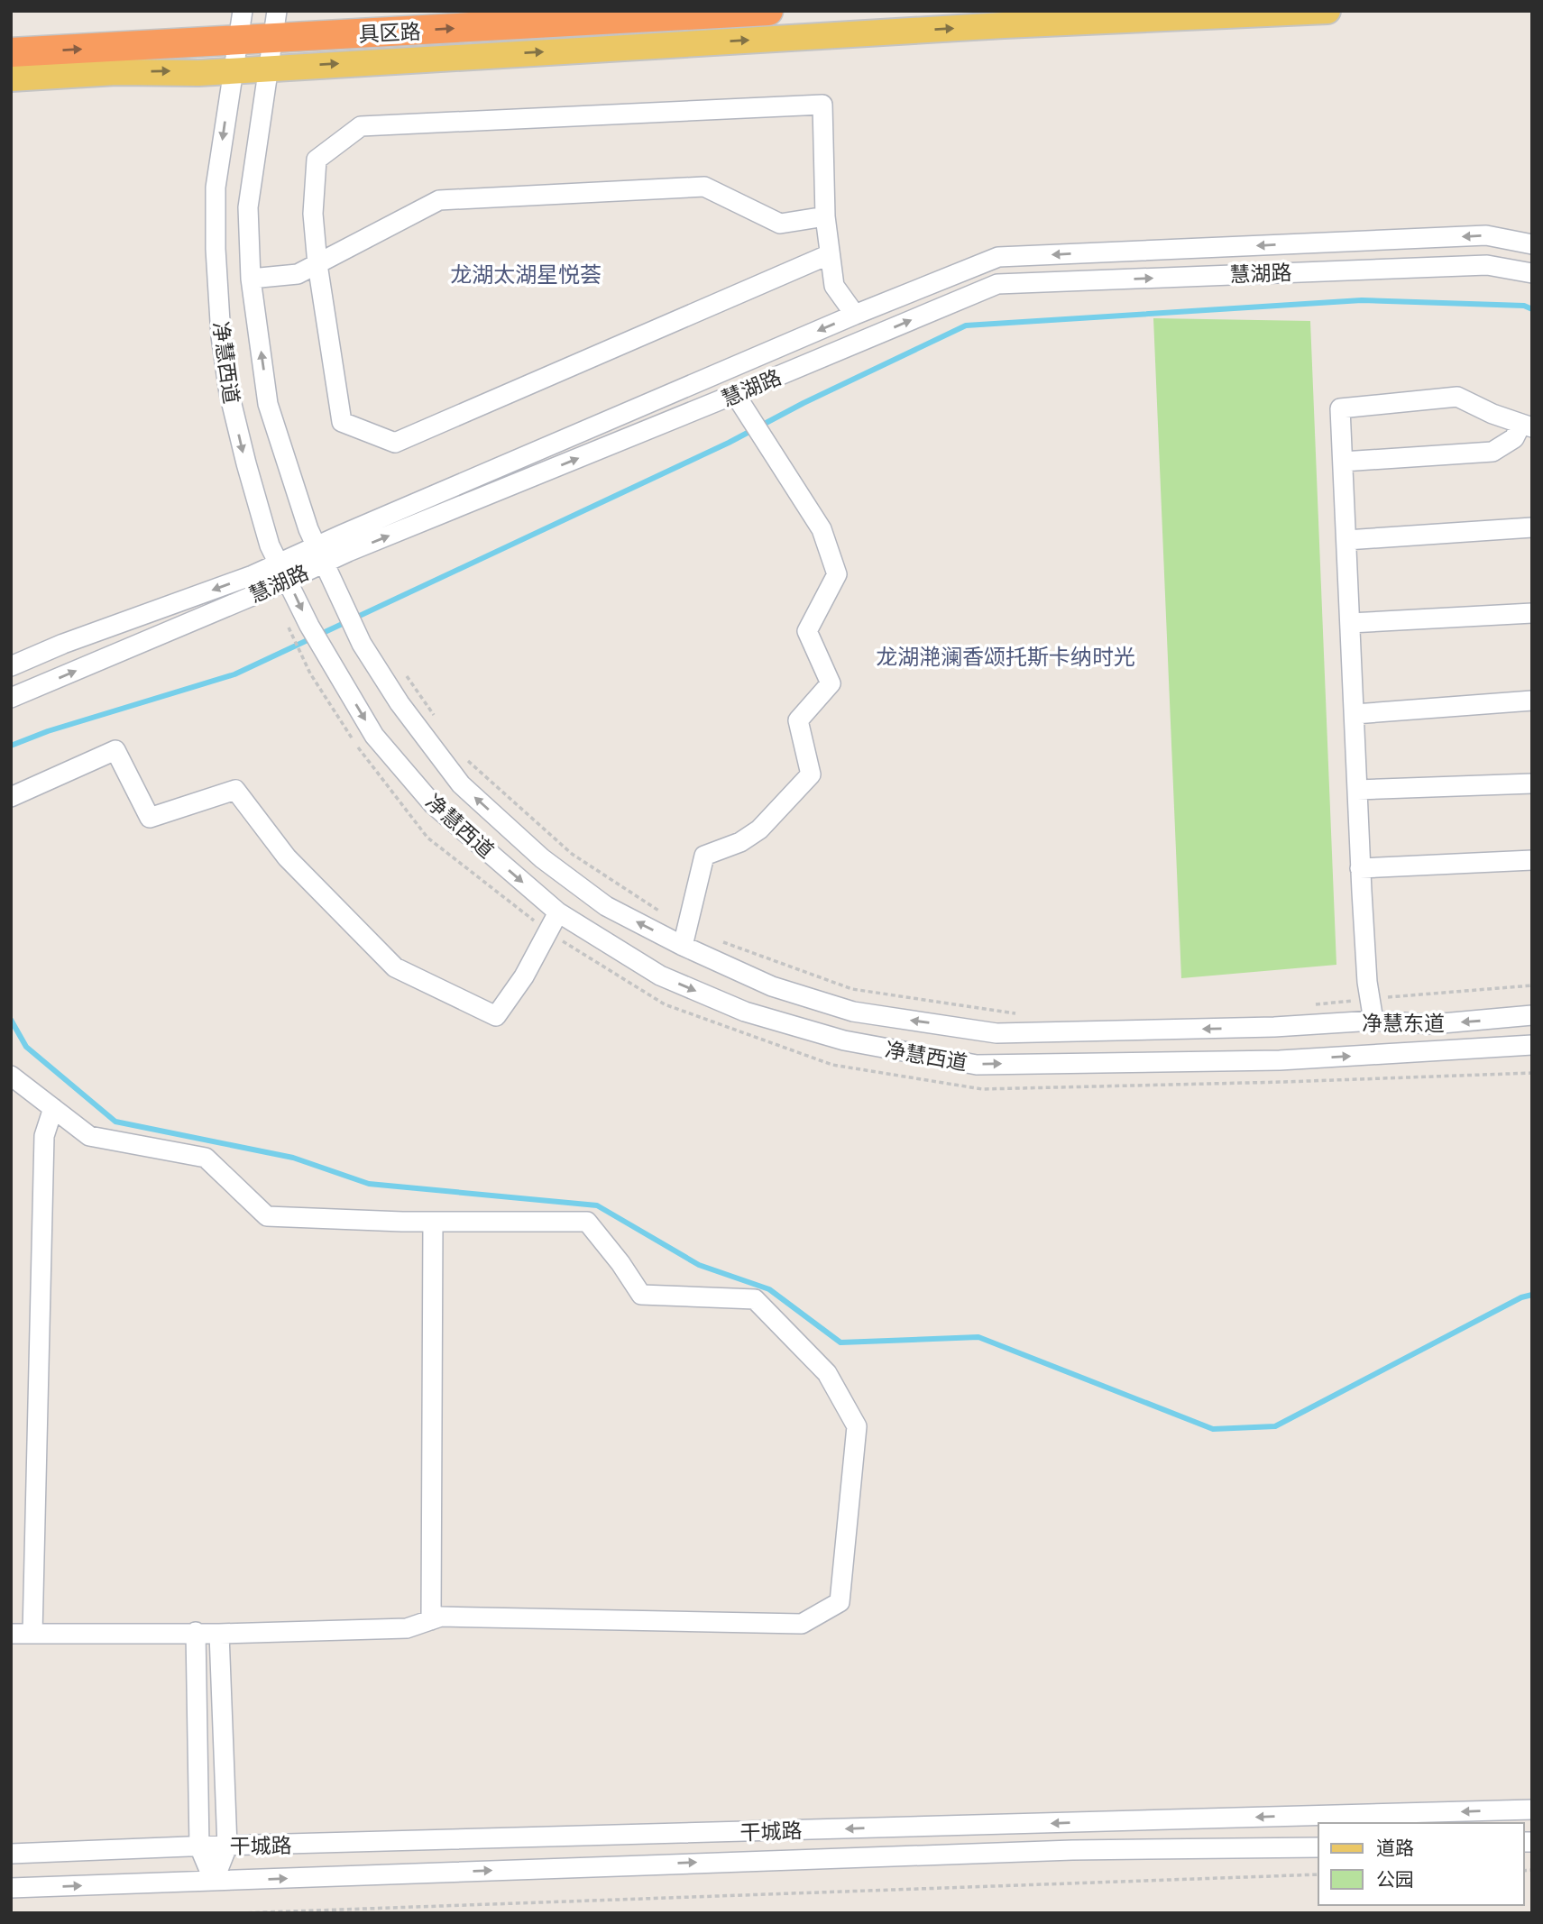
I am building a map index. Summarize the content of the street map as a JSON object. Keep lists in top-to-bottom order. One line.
{"streets":{"highway":["具区路"],"street":["慧湖路","净慧西道","净慧东道","干城路"]},"crossings":[["具区路","净慧西道"],["慧湖路","净慧西道"],["净慧西道","净慧东道"]],"one_way":["具区路"],"districts":["龙湖太湖星悦荟","龙湖滟澜香颂托斯卡纳时光"],"legend":["道路","公园"]}
